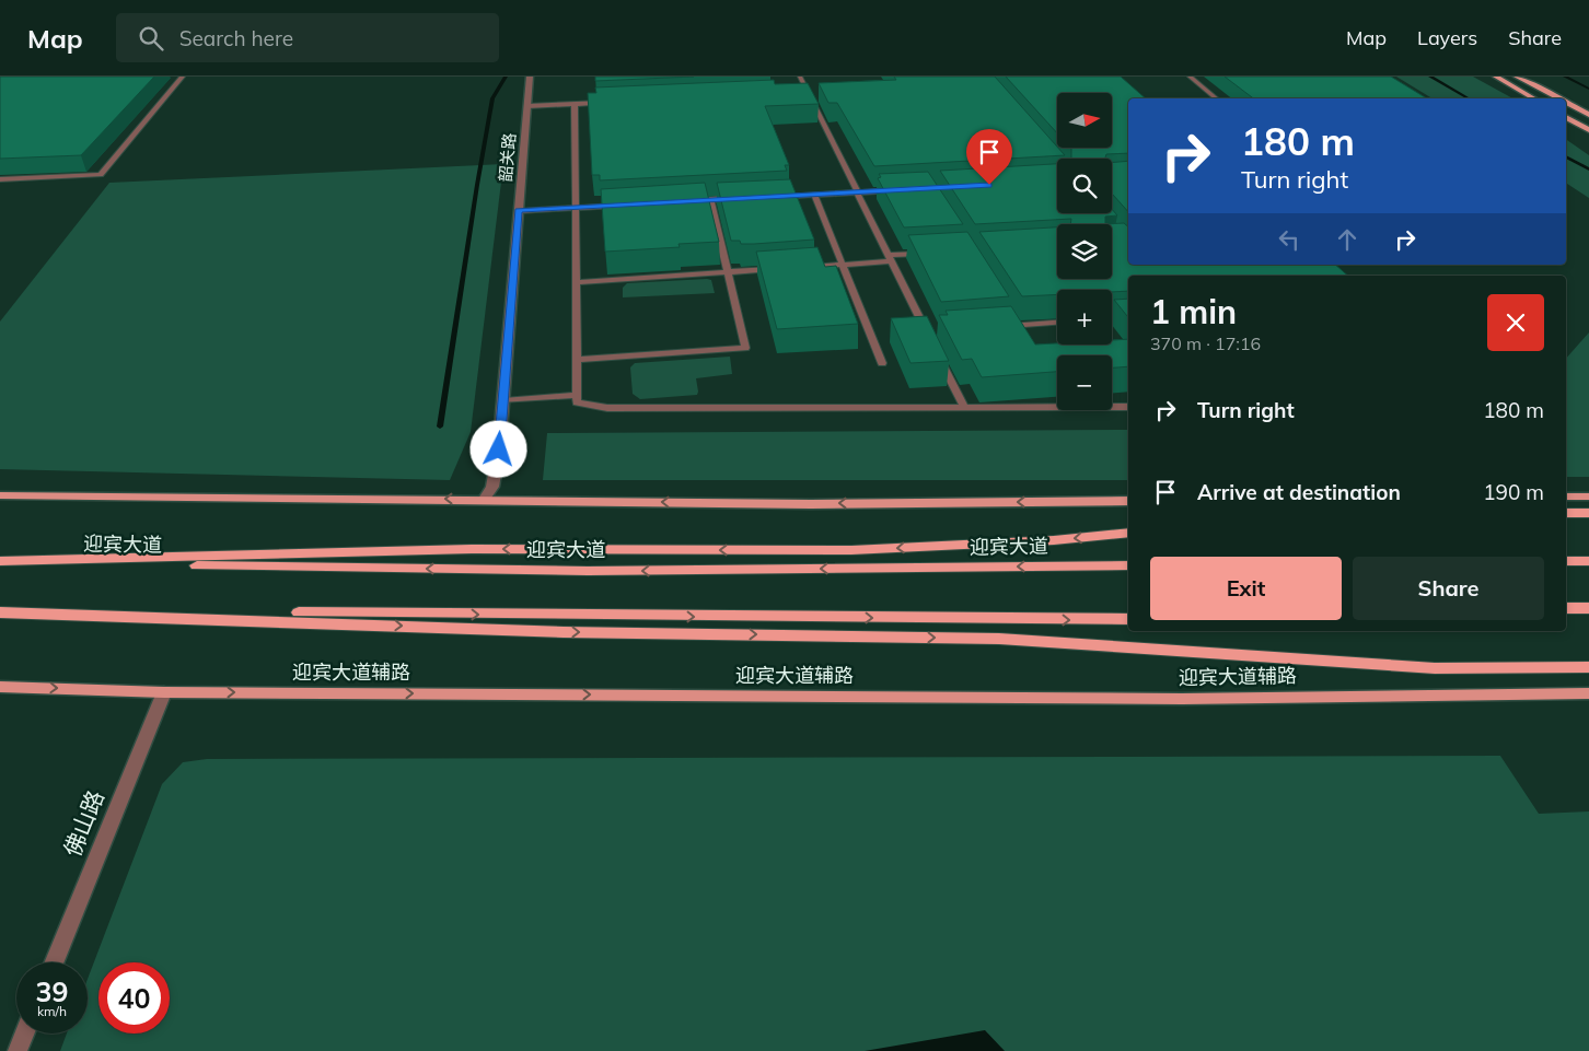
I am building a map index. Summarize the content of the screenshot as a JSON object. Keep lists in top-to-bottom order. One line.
{"streets":{"highway":["迎宾大道"],"main road":["迎宾大道辅路"],"street":["韶关路","佛山路"]},"crossings":[["迎宾大道辅路","佛山路"]],"one_way":["迎宾大道辅路"],"north":"right","page":{"header":"Map","search":"Search here","nav":["Map","Layers","Share"],"map_buttons":["+","−"],"turn":["180 m","Turn right"],"heading":["1 min","370 m · 17:16"],"list":[{"name":"Turn right","value":"180 m"},{"name":"Arrive at destination","value":"190 m"}],"buttons":["Exit","Share"],"speed":"39 km/h","limit":"40"}}
